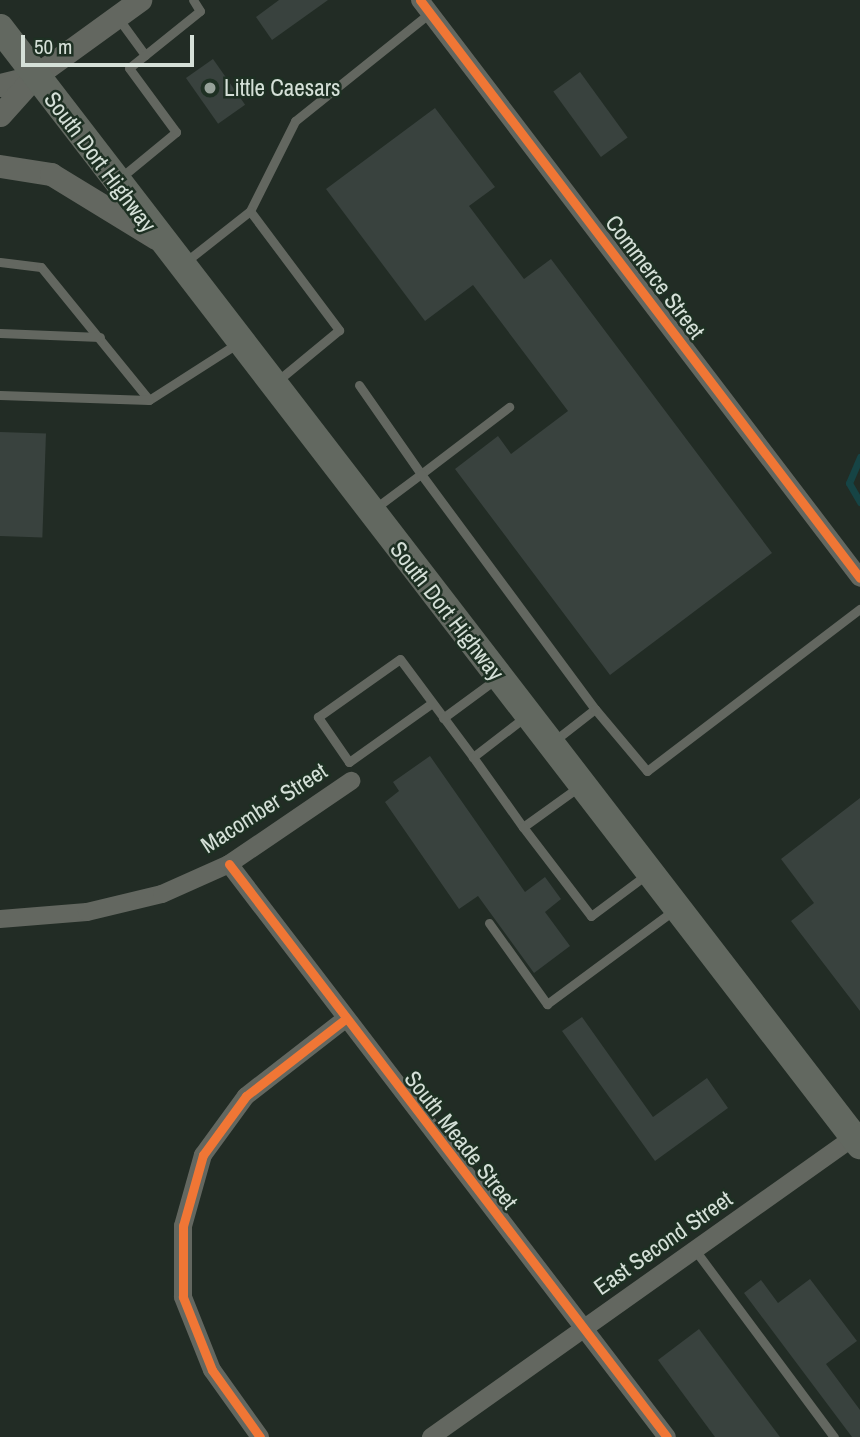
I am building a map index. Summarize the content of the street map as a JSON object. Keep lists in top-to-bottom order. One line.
{"streets":{"main road":["South Dort Highway"],"street":["Commerce Street","Macomber Street","South Meade Street","East Second Street"]},"crossings":[["South Dort Highway","East Second Street"],["Macomber Street","South Meade Street"],["South Meade Street","East Second Street"]],"places":["Little Caesars"],"scale_bar":"50 m"}
